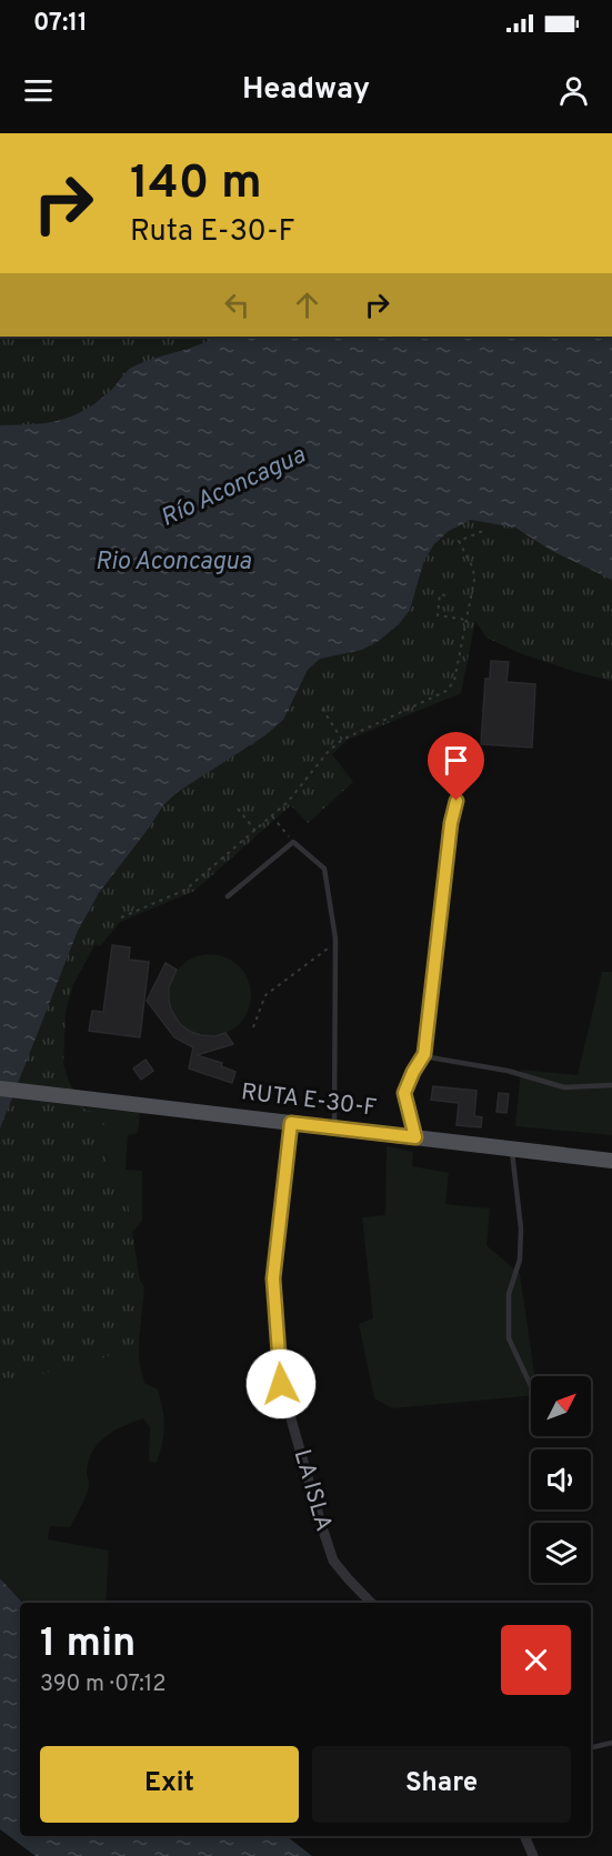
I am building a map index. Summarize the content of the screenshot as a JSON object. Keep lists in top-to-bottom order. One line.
{"streets":{"main road":["RUTA E-30-F"],"street":["LA ISLA"]},"crossings":[["RUTA E-30-F","LA ISLA"]],"water":["Río Aconcagua","Rio Aconcagua"],"north":"top right","page":{"status":"07:11","header":"Headway","turn":["140 m","Ruta E-30-F"],"heading":["1 min","390 m · 07:12"],"buttons":["Exit","Share"]}}
